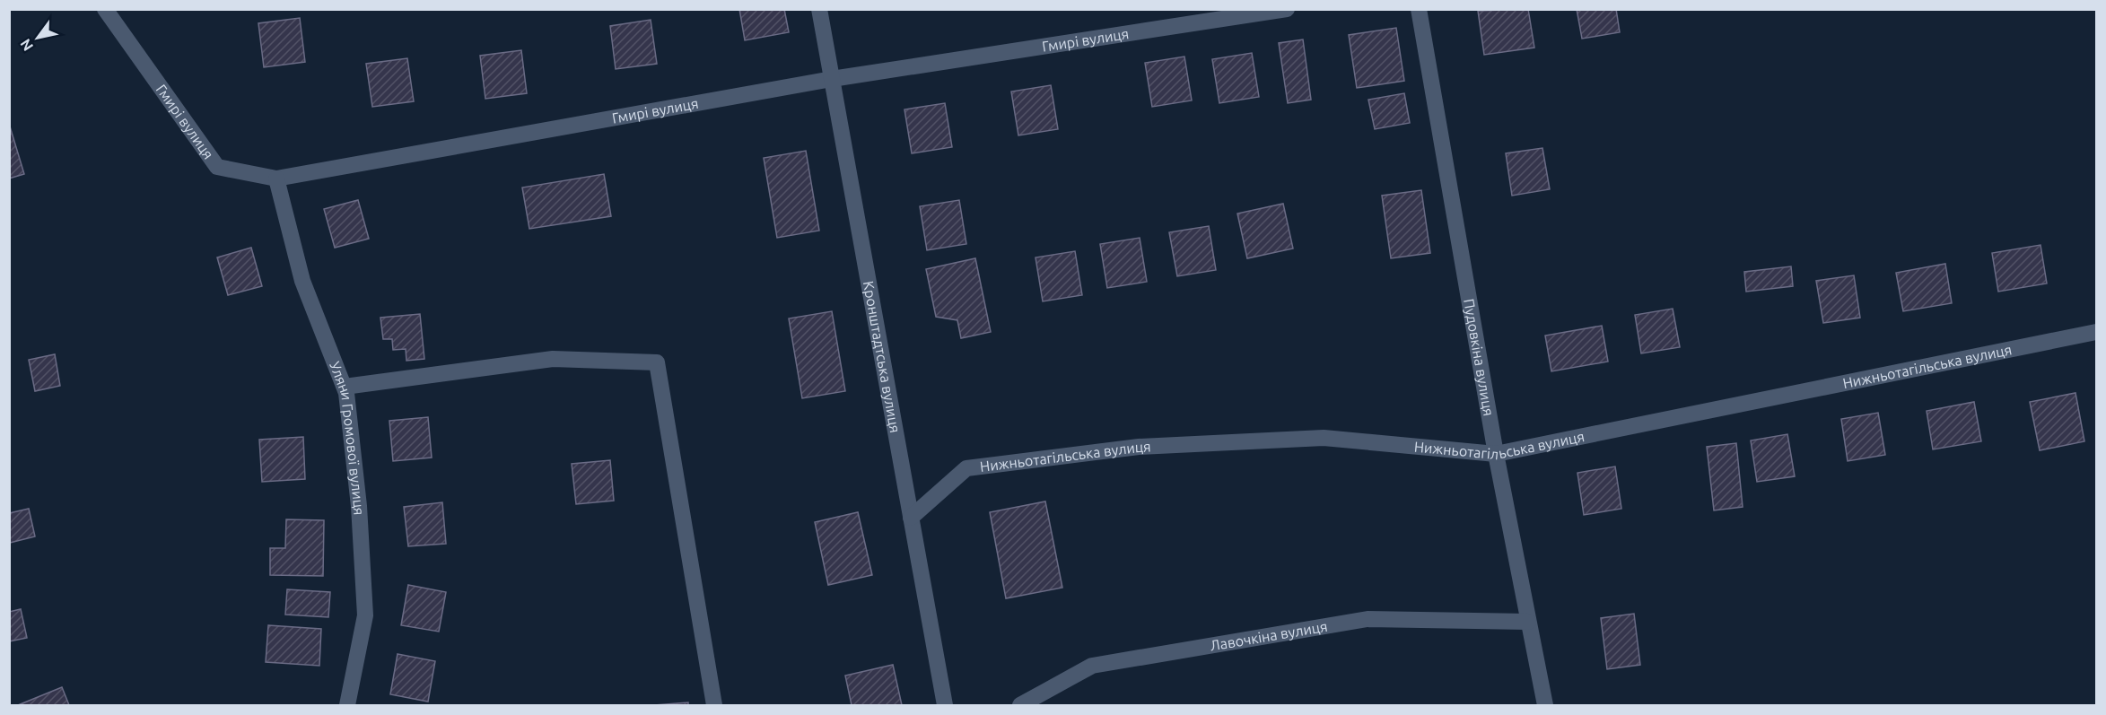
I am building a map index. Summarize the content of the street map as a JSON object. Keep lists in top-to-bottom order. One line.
{"streets":{"street":["Гмирі вулиця","Кронштадтська вулиця","Пудовкіна вулиця","Нижньотагільська вулиця","Уляни Громової вулиця","Лавочкіна вулиця"]},"crossings":[["Гмирі вулиця","Кронштадтська вулиця"],["Гмирі вулиця","Уляни Громової вулиця"],["Кронштадтська вулиця","Нижньотагільська вулиця"],["Пудовкіна вулиця","Нижньотагільська вулиця"],["Пудовкіна вулиця","Лавочкіна вулиця"]],"north":"bottom left"}
